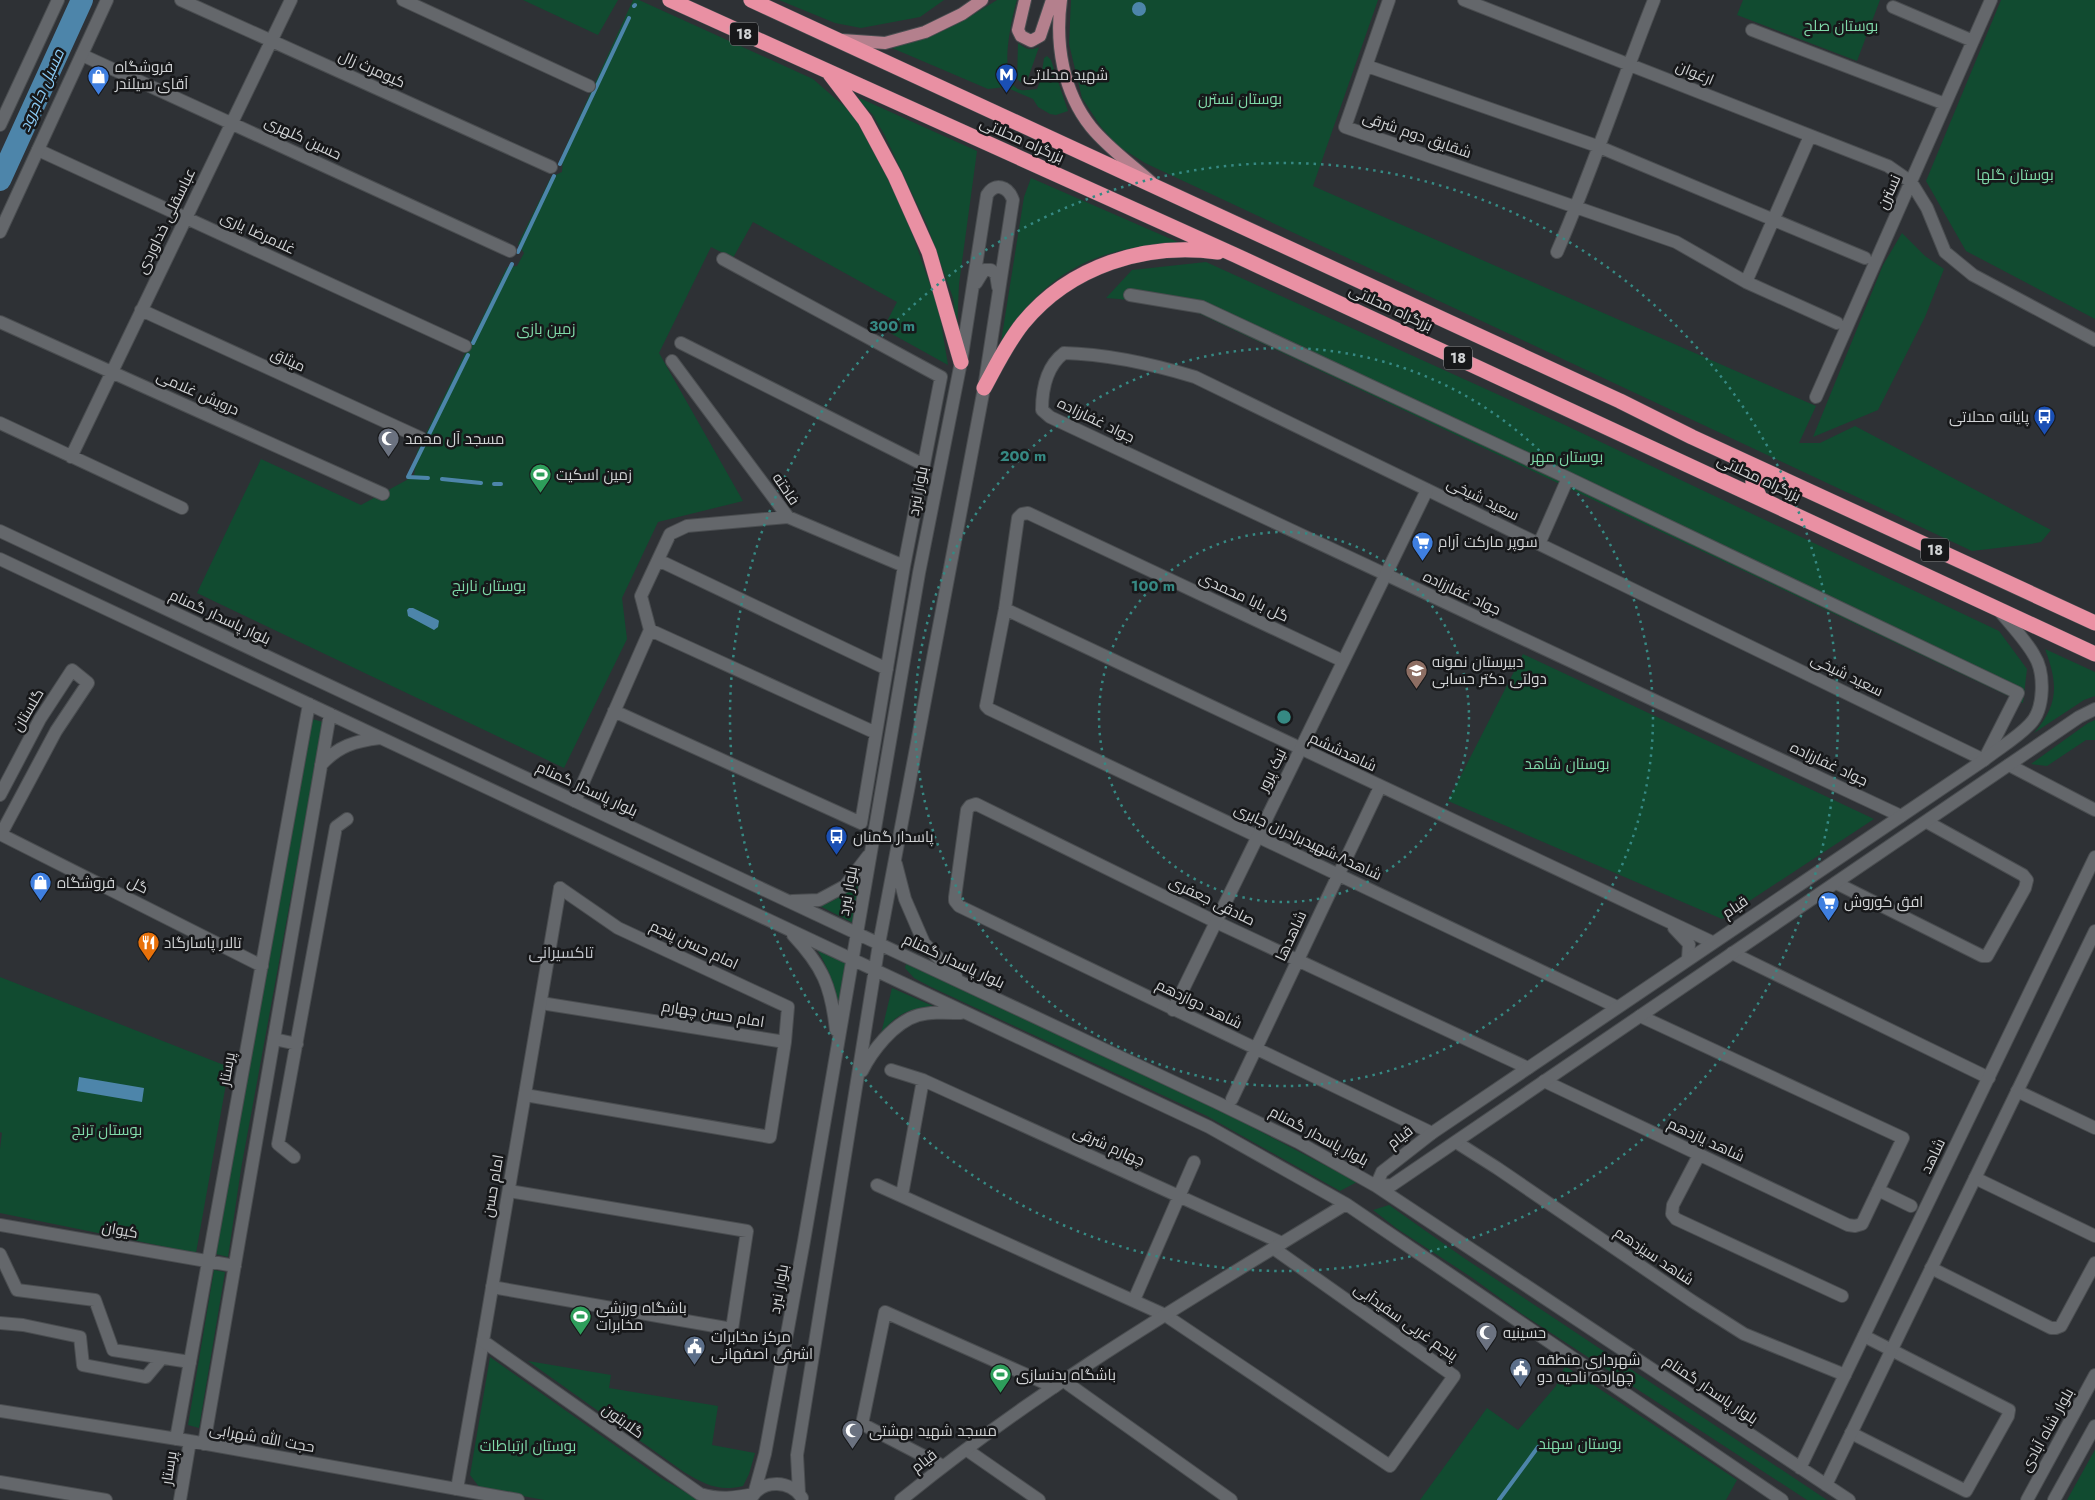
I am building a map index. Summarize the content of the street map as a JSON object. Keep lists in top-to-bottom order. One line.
{"streets":{"highway":["18","بزرگراه محلاتی"],"street":["کیومرث زال","ارغوان","شقایق دوم شرقی","حسین کلهری","نسترن","عباسقلی خداوردی","غلامرضا یاری","میثاق","درویش غلامی","جواد غفارزاده","فاخته","بلوار نبرد","سعید شیخی","گل بابا محمدی","بلوار پاسدار گمنام","گلستان","شاهدششم","نیک پرور","شاهد۸-شهیدبرادران جابری","گل","صادقی جعفری","قیام","شاهدها","امام حسن پنجم","شاهد دوازدهم","امام حسن چهارم","پرستار","شاهد یازدهم","چهارم شرقی","شاهد","امام حسن","کیوان","شاهد سیزدهم","پنجم غربی سفیدآبی","گلابتون","بلوار شاه آبادی","حجت الله شهرابی"]},"crossings":[["کیومرث زال","عباسقلی خداوردی"],["ارغوان","نسترن"],["حسین کلهری","عباسقلی خداوردی"],["بزرگراه محلاتی","قیام"],["عباسقلی خداوردی","غلامرضا یاری"],["عباسقلی خداوردی","میثاق"],["عباسقلی خداوردی","درویش غلامی"],["جواد غفارزاده","سعید شیخی"],["جواد غفارزاده","نیک پرور"],["جواد غفارزاده","قیام"],["بلوار نبرد","بلوار پاسدار گمنام"],["بلوار نبرد","گلابتون"],["سعید شیخی","نیک پرور"],["سعید شیخی","قیام"],["گل بابا محمدی","شاهدششم"],["گل بابا محمدی","نیک پرور"],["گل بابا محمدی","شاهد۸-شهیدبرادران جابری"],["بلوار پاسدار گمنام","قیام"],["بلوار پاسدار گمنام","شاهد"],["گلستان","گل"],["شاهدششم","نیک پرور"],["شاهدششم","شاهد۸-شهیدبرادران جابری"],["شاهدششم","قیام"],["شاهدششم","شاهدها"],["شاهدششم","شاهد"],["نیک پرور","شاهد۸-شهیدبرادران جابری"],["نیک پرور","صادقی جعفری"],["نیک پرور","شاهد دوازدهم"],["شاهد۸-شهیدبرادران جابری","قیام"],["شاهد۸-شهیدبرادران جابری","شاهدها"],["گل","پرستار"],["صادقی جعفری","قیام"],["صادقی جعفری","شاهدها"],["صادقی جعفری","شاهد دوازدهم"],["قیام","شاهد دوازدهم"],["قیام","چهارم شرقی"],["قیام","پنجم غربی سفیدآبی"],["شاهدها","شاهد دوازدهم"],["امام حسن پنجم","امام حسن چهارم"],["امام حسن پنجم","امام حسن"],["امام حسن چهارم","امام حسن"],["پرستار","کیوان"],["پرستار","حجت الله شهرابی"],["چهارم شرقی","پنجم غربی سفیدآبی"],["شاهد","شاهد سیزدهم"],["امام حسن","گلابتون"],["امام حسن","حجت الله شهرابی"]],"districts":["تاکسیرانی"],"water":["مسیل جاجرود"],"parks":["بوستان صلح","بوستان نسترن","بوستان گلها","زمین بازی","بوستان مهر","بوستان نارنج","بوستان شاهد","بوستان ترنج","بوستان سهند","بوستان ارتباطات"],"places":{"metro station":["شهید محلاتی"],"shop":["فروشگاه آقای سیلندر","فروشگاه"],"bus stop":["پایانه محلاتی","پاسدار گمنان"],"mosque":["مسجد آل محمد","حسینیه","مسجد شهید بهشتی"],"sports":["زمین اسکیت","باشگاه ورزشی مخابرات","باشگاه بدنسازی"],"supermarket":["سوپر مارکت آرام","افق کوروش"],"school or university":["دبیرستان نمونه دولتی دکتر حسابی"],"restaurant":["تالار پاسارگاد"],"public building":["مرکز مخابرات اشرفی اصفهانی","شهرداری منطقه چهارده ناحیه دو"]},"rings":["300 m","200 m","100 m"]}
